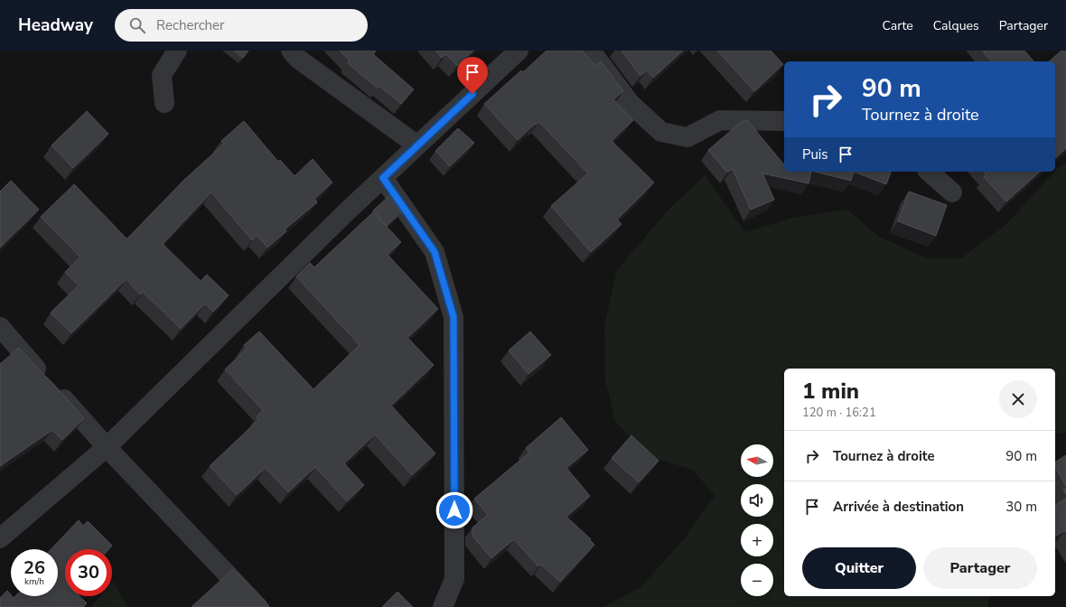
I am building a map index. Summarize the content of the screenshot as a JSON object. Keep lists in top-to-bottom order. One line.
{"north":"left","page":{"header":"Headway","search":"Rechercher","nav":["Carte","Calques","Partager"],"turn":["90 m","Tournez à droite"],"then":"Puis","heading":["1 min","120 m · 16:21"],"list":[{"name":"Tournez à droite","value":"90 m"},{"name":"Arrivée à destination","value":"30 m"}],"map_buttons":["+","−"],"buttons":["Quitter","Partager"],"speed":"26 km/h","limit":"30"}}
